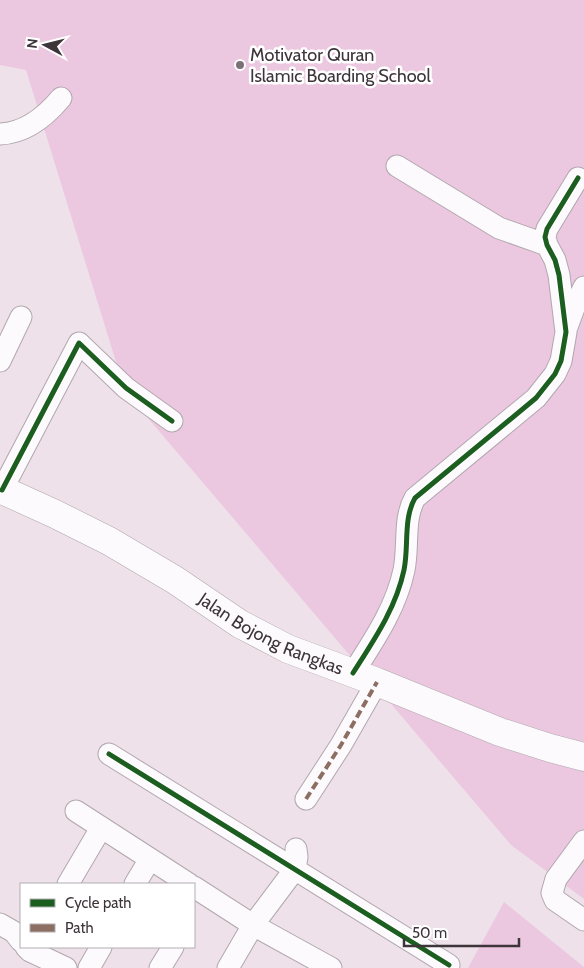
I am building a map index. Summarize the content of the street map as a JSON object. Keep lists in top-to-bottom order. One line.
{"streets":{"main road":["Jalan Bojong Rangkas"]},"places":["Motivator Quran Islamic Boarding School"],"legend":["Cycle path","Path"],"scale_bar":"50 m","north":"left"}
